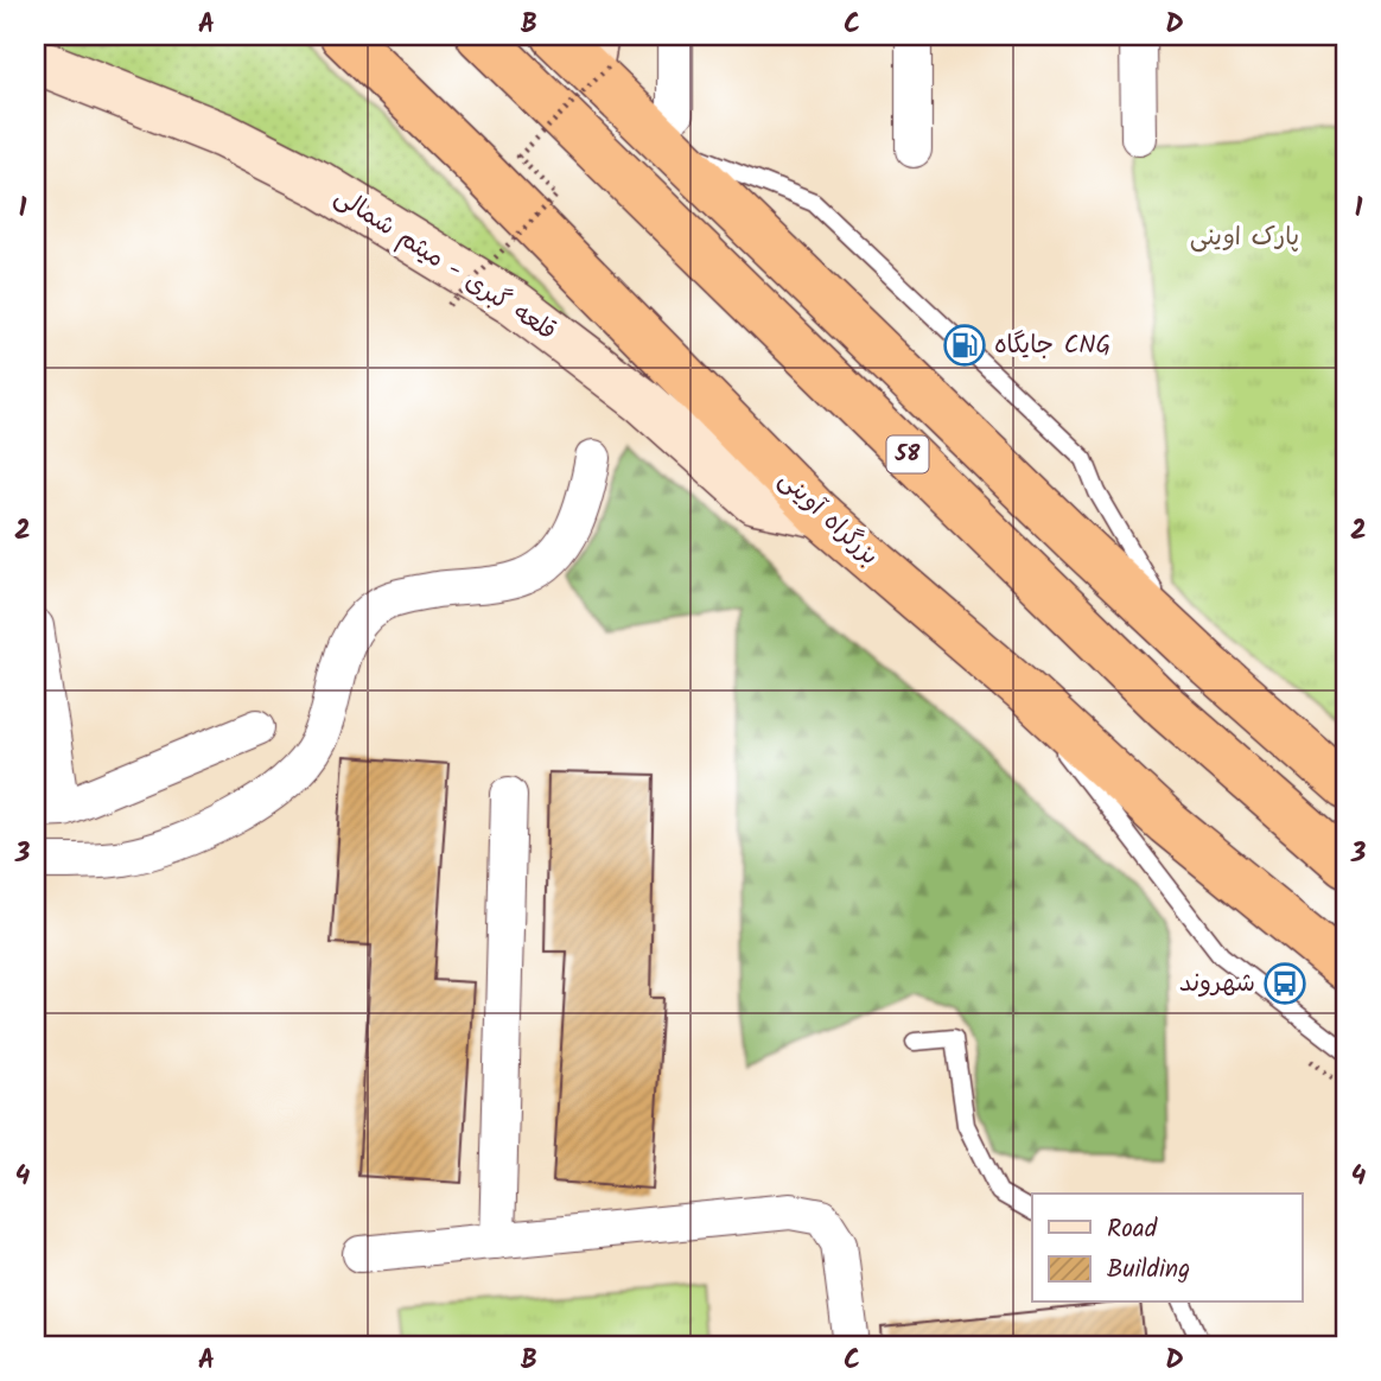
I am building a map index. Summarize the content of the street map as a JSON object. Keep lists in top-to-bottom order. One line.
{"streets":{"highway":["58","بزرگراه آوینی"],"main road":["قلعه گبری - میثم شمالی"]},"crossings":[["قلعه گبری - میثم شمالی","بزرگراه آوینی"]],"parks":["پارک اوینی"],"places":{"fuel station":["جایگاه CNG"],"bus stop":["شهروند"]},"legend":["Road","Building"],"grid":{"columns":["A","B","C","D"],"rows":["1","2","3","4"]}}
